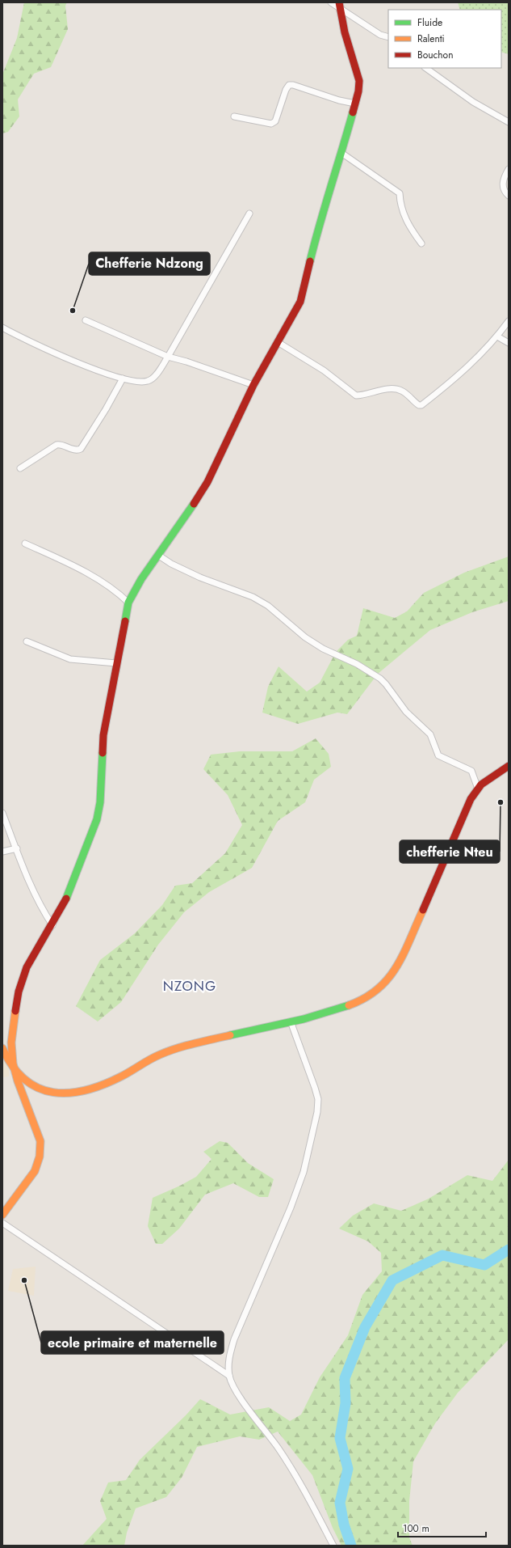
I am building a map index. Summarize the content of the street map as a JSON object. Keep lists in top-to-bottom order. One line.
{"districts":["NZONG"],"places":["Chefferie Ndzong","chefferie Nteu","ecole primaire et maternelle"],"legend":["Fluide","Ralenti","Bouchon"],"scale_bar":"100 m"}
